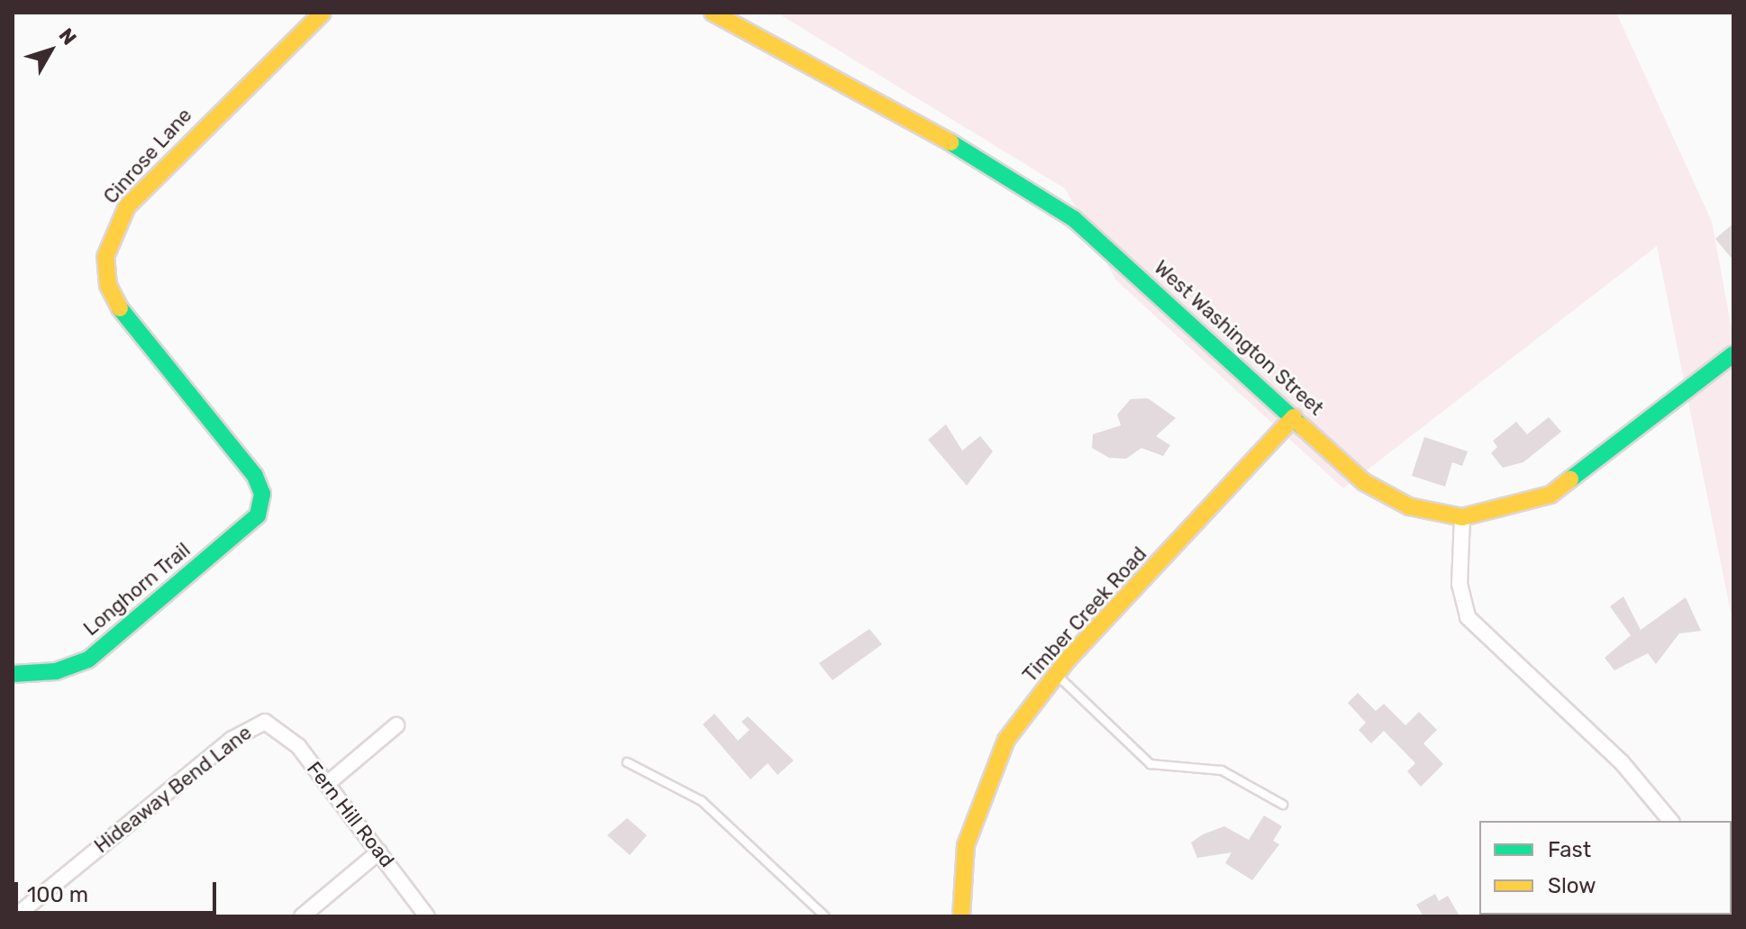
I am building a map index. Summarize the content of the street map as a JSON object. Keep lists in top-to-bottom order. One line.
{"streets":{"street":["Cinrose Lane","West Washington Street","Longhorn Trail","Timber Creek Road","Hideaway Bend Lane","Fern Hill Road"]},"crossings":[["Cinrose Lane","Longhorn Trail"],["West Washington Street","Timber Creek Road"],["Hideaway Bend Lane","Fern Hill Road"]],"legend":["Fast","Slow"],"scale_bar":"100 m","north":"top right"}
